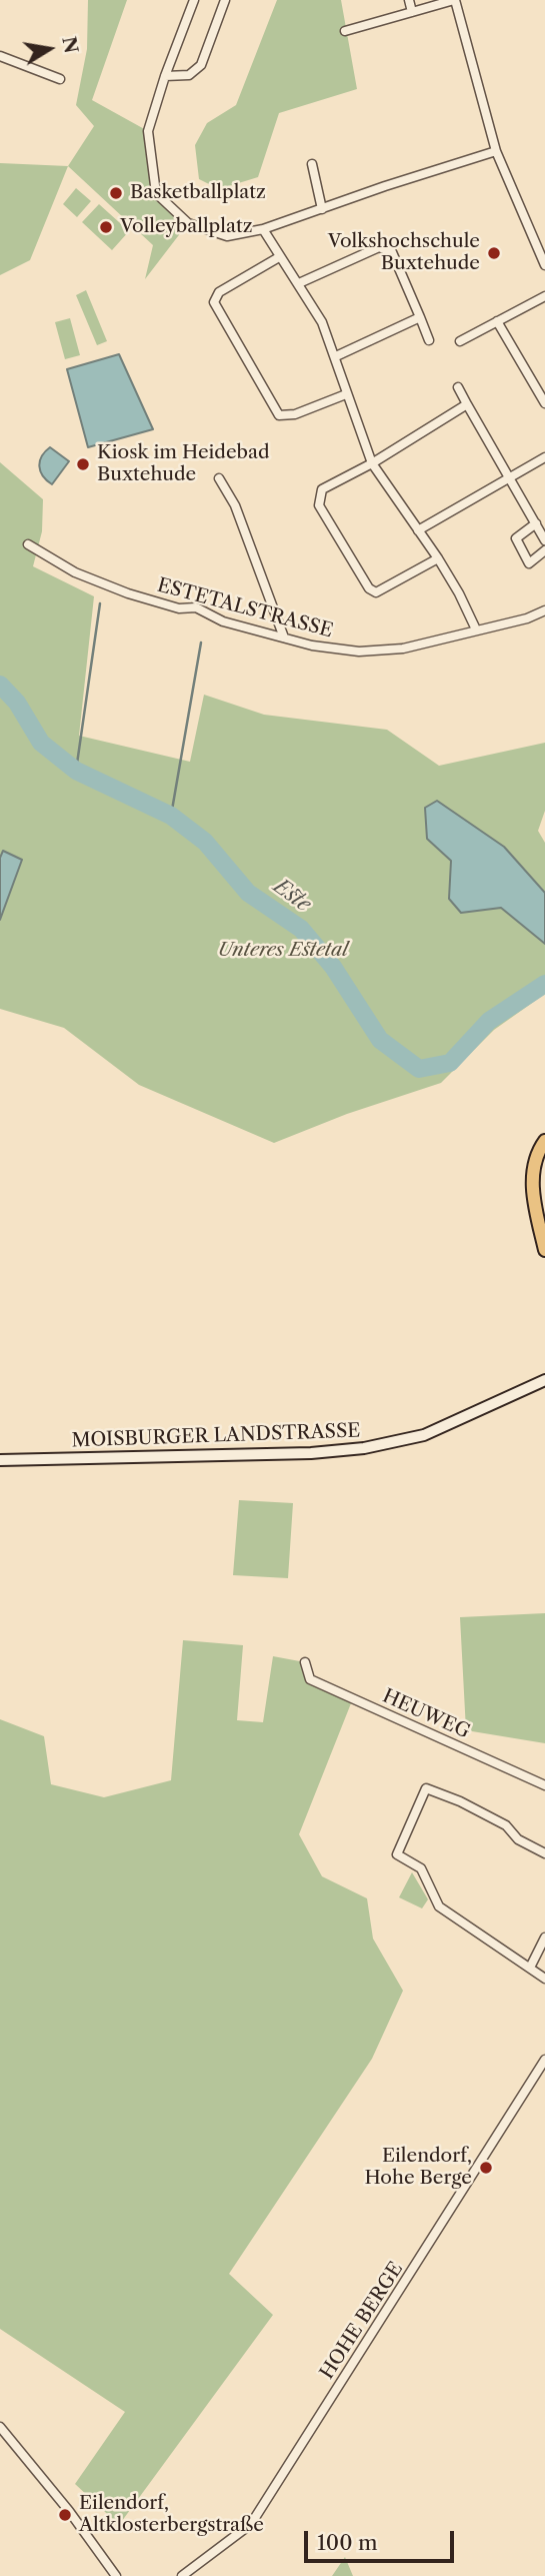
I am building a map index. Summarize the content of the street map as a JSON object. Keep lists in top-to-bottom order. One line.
{"streets":{"main road":["MOISBURGER LANDSTRASSE"],"street":["ESTETALSTRASSE","HEUWEG","HOHE BERGE"]},"water":["Este"],"parks":["Unteres Estetal"],"places":["Basketballplatz","Volleyballplatz","Volkshochschule Buxtehude","Kiosk im Heidebad Buxtehude","Eilendorf, Hohe Berge","Eilendorf, Altklosterbergstraße"],"scale_bar":"100 m","north":"right"}
